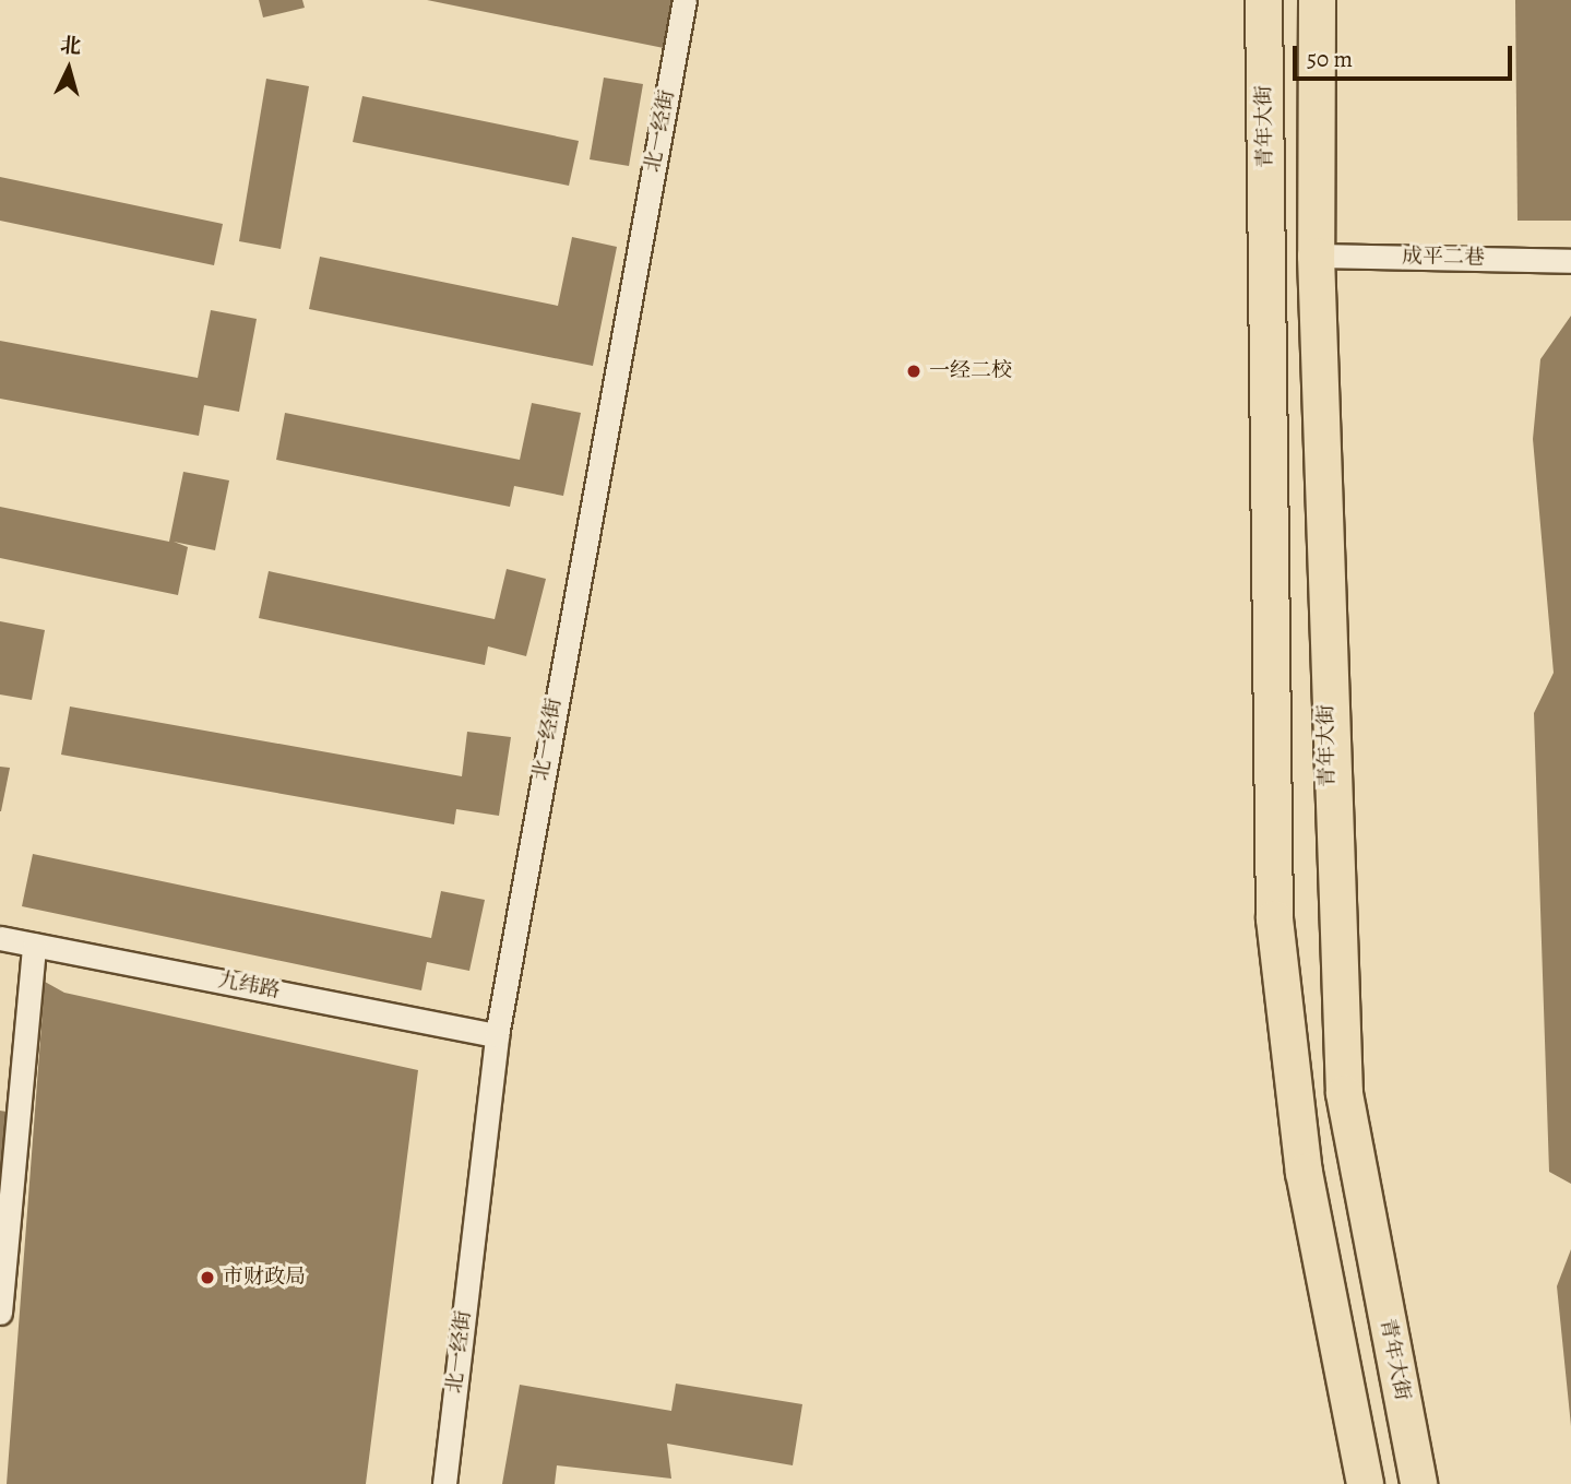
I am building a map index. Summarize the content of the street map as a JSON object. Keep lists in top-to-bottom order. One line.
{"streets":{"main road":["青年大街"],"street":["北一经街","成平二巷","九纬路"]},"crossings":[["青年大街","成平二巷"],["北一经街","九纬路"]],"places":["一经二校","市财政局"],"scale_bar":"50 m","north":"top"}
